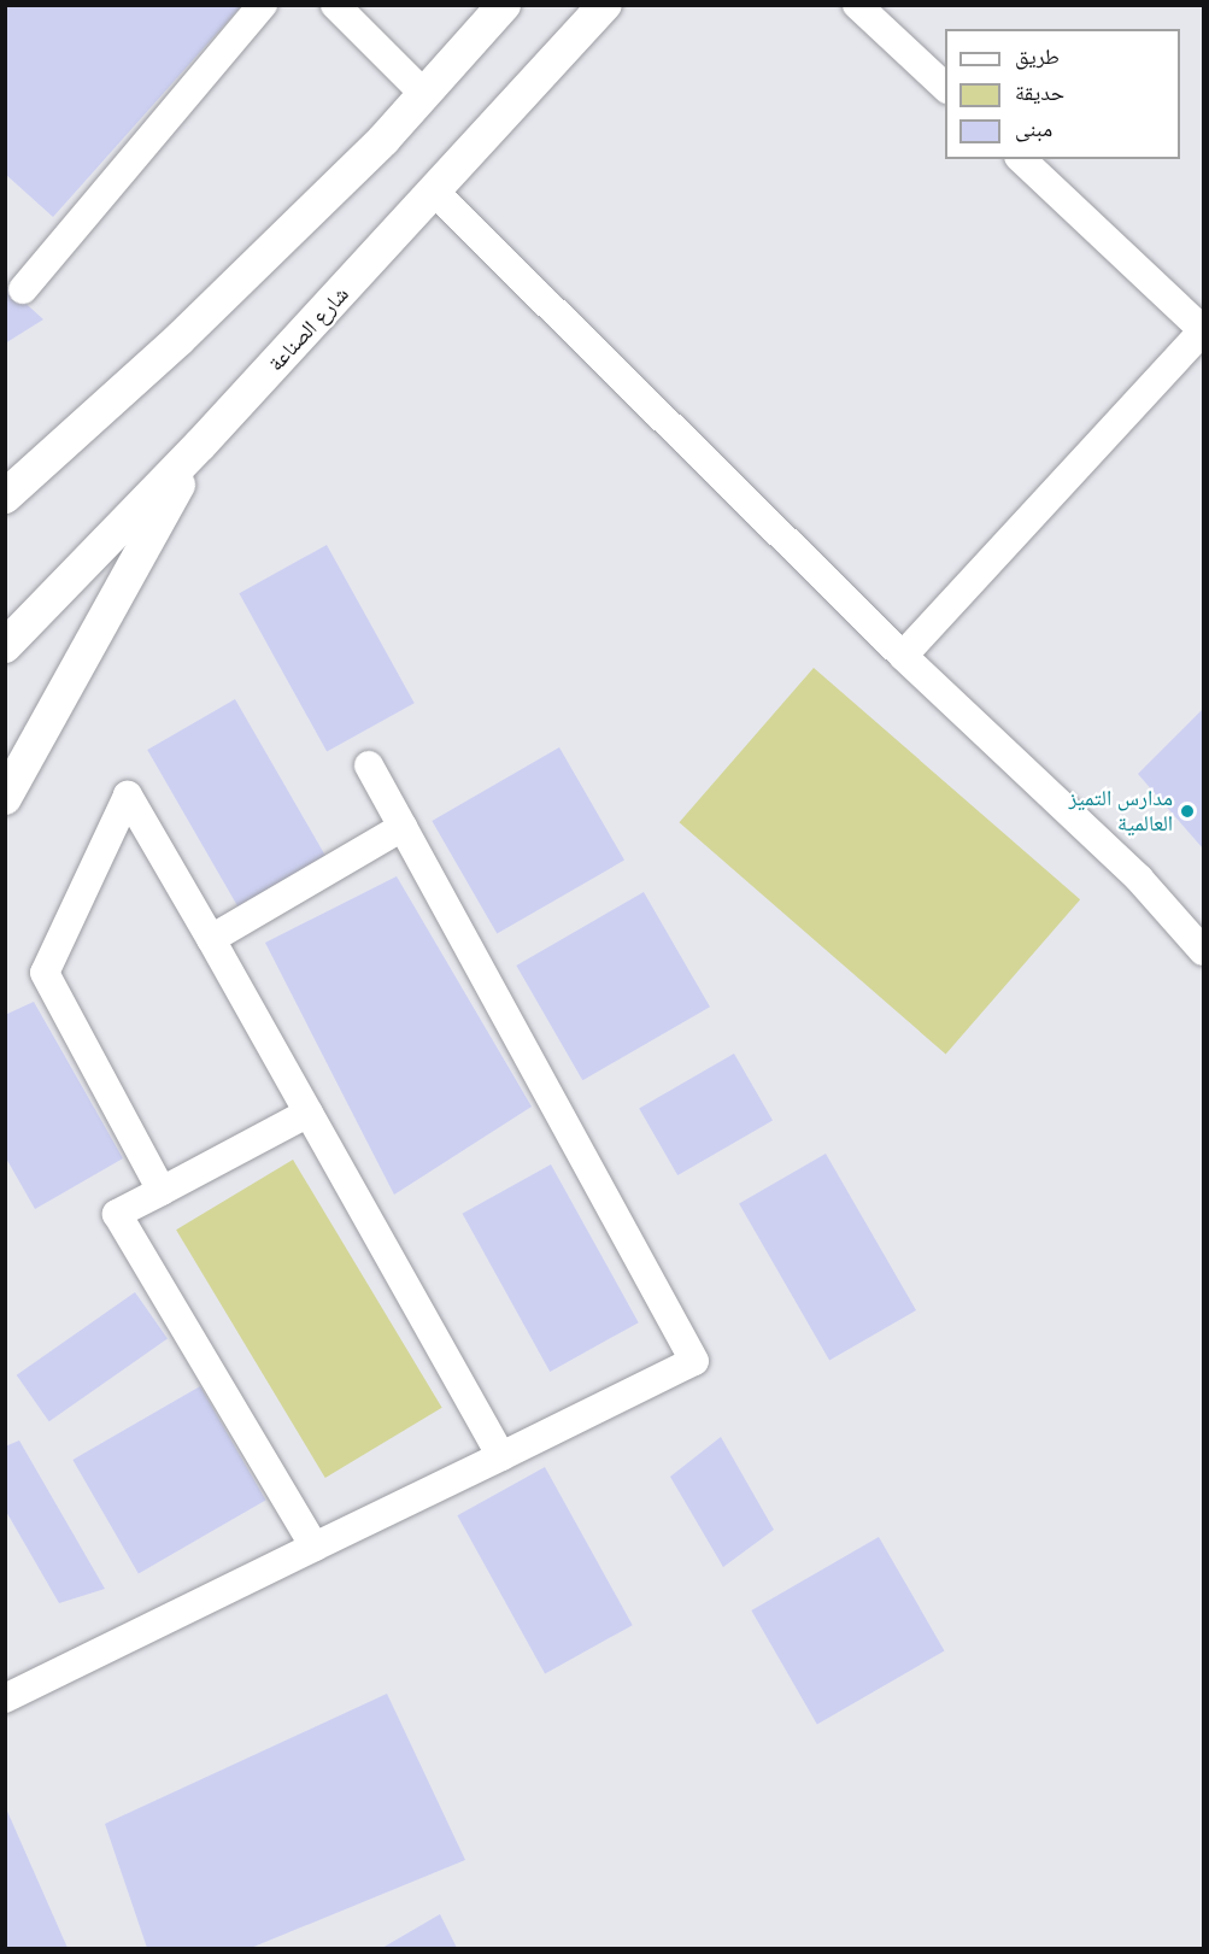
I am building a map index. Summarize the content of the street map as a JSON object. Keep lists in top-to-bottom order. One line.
{"streets":{"street":["شارع الصناعة"]},"places":["مدارس التميز العالمية"],"legend":["طريق","حديقة","مبنى"]}
